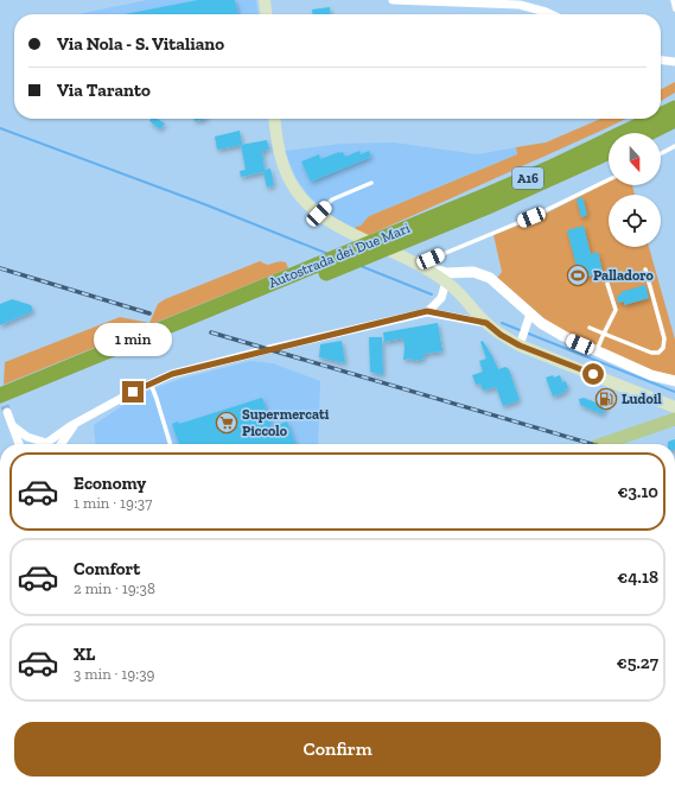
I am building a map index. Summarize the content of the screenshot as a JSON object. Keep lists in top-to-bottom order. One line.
{"streets":{"highway":["A16","Autostrada dei Due Mari"]},"places":{"sports":["Palladoro"],"fuel station":["Ludoil"],"supermarket":["Supermercati Piccolo"]},"north":"bottom","page":{"banner":["Via Nola - S. Vitaliano","Via Taranto"],"bubble":"1 min","list":[{"name":"Economy","note":"1 min · 19:37","value":"€3.10"},{"name":"Comfort","note":"2 min · 19:38","value":"€4.18"},{"name":"XL","note":"3 min · 19:39","value":"€5.27"}],"buttons":"Confirm"}}
